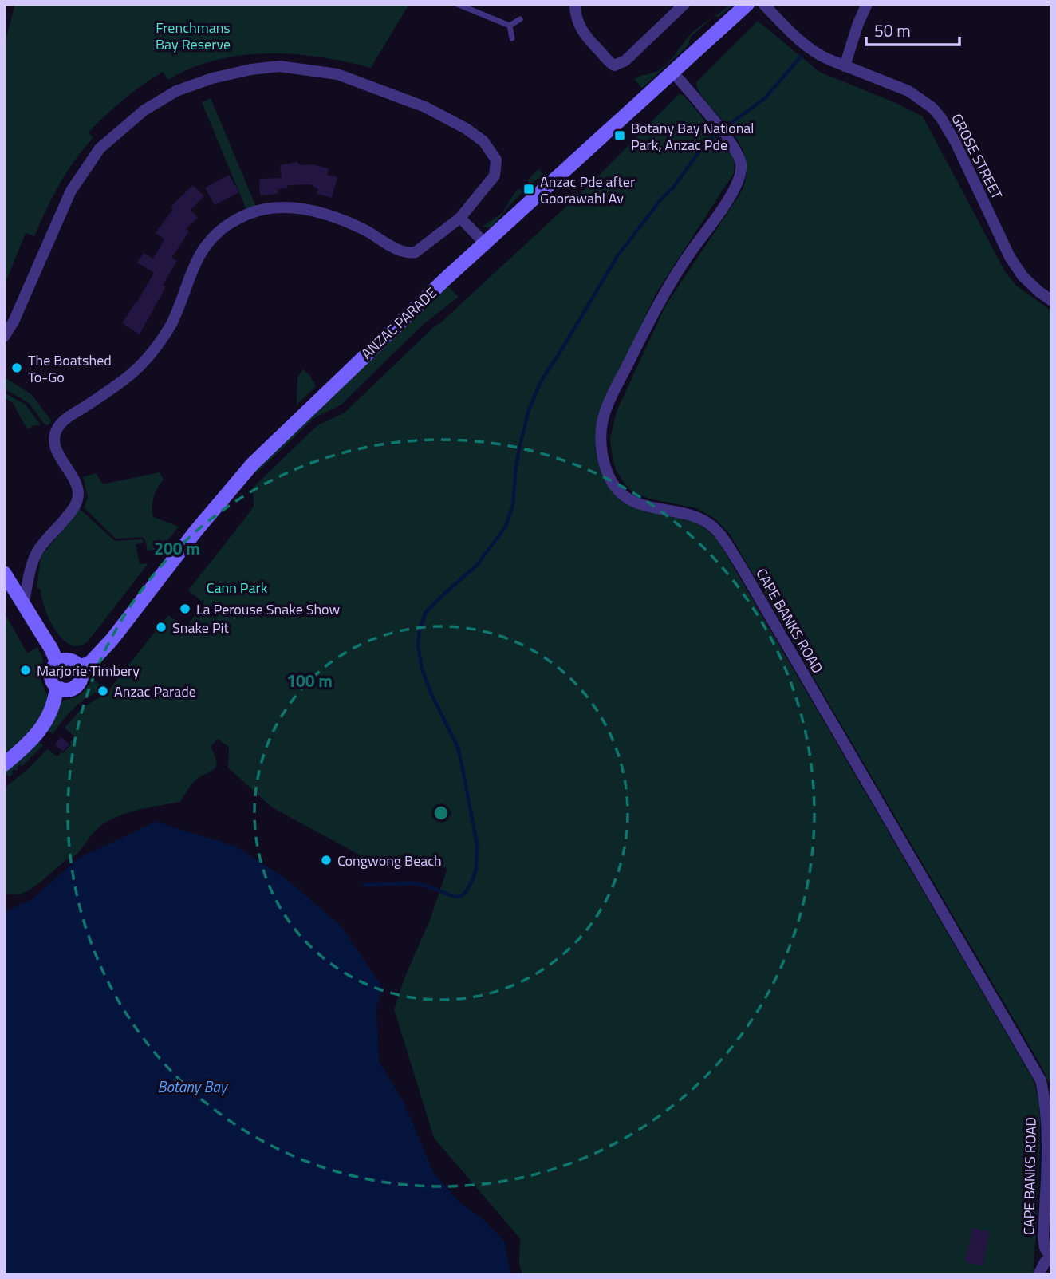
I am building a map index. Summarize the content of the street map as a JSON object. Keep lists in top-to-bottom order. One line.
{"streets":{"main road":["ANZAC PARADE"],"street":["GROSE STREET","CAPE BANKS ROAD"]},"crossings":[["ANZAC PARADE","CAPE BANKS ROAD"]],"water":["Botany Bay"],"parks":["Frenchmans Bay Reserve","Cann Park"],"places":{"transit":["Botany Bay National Park, Anzac Pde","Anzac Pde after Goorawahl Av"],"other":["The Boatshed To-Go","La Perouse Snake Show","Snake Pit","Marjorie Timbery","Anzac Parade","Congwong Beach"]},"scale_bar":"50 m","rings":["200 m","100 m"]}
